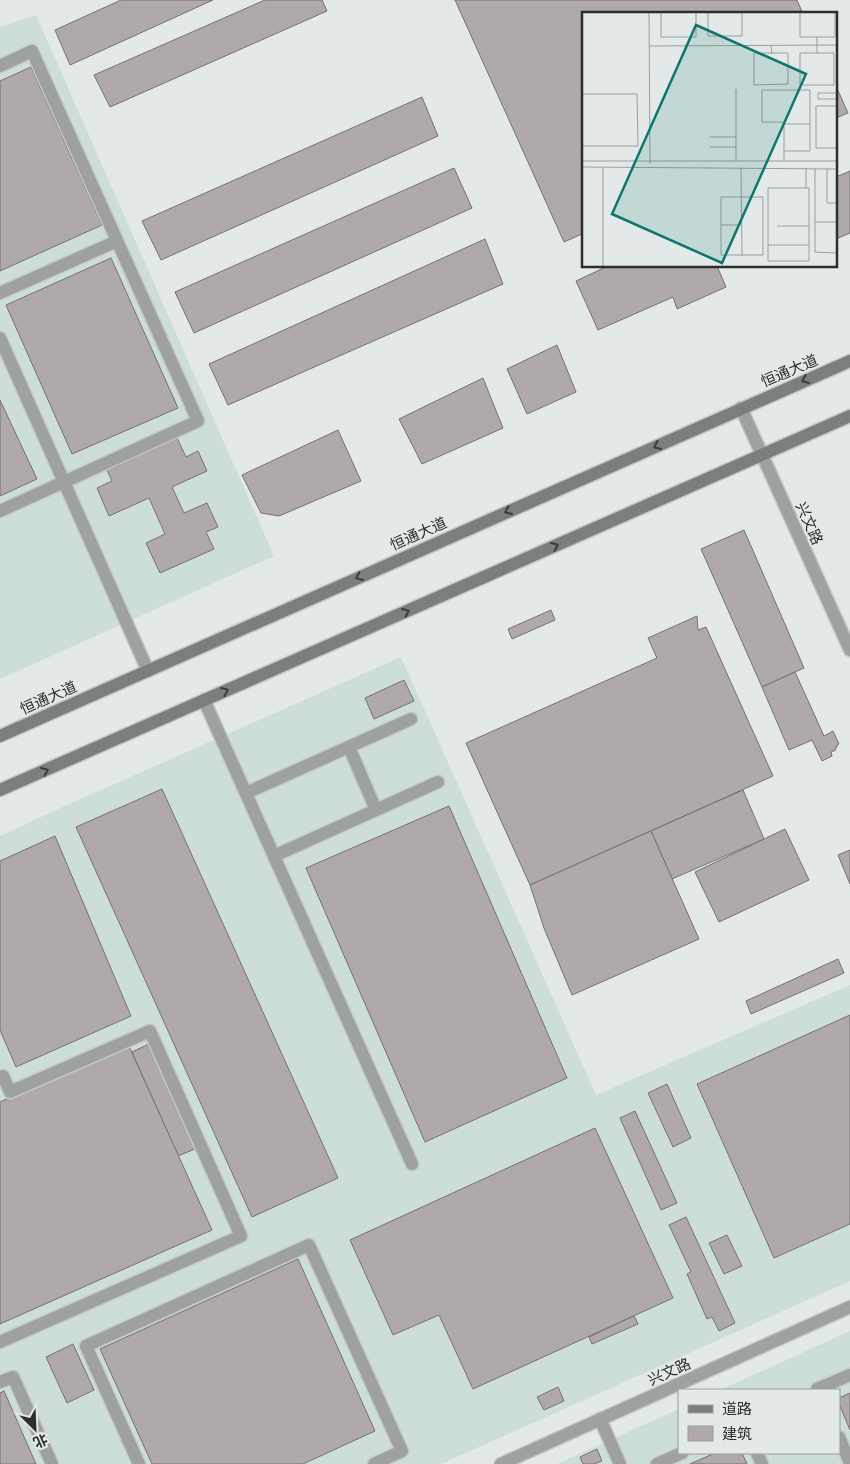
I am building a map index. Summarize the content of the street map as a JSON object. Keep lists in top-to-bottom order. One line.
{"streets":{"main road":["恒通大道"],"street":["兴文路"]},"crossings":[["恒通大道","兴文路"]],"legend":["道路","建筑"],"north":"bottom right"}
